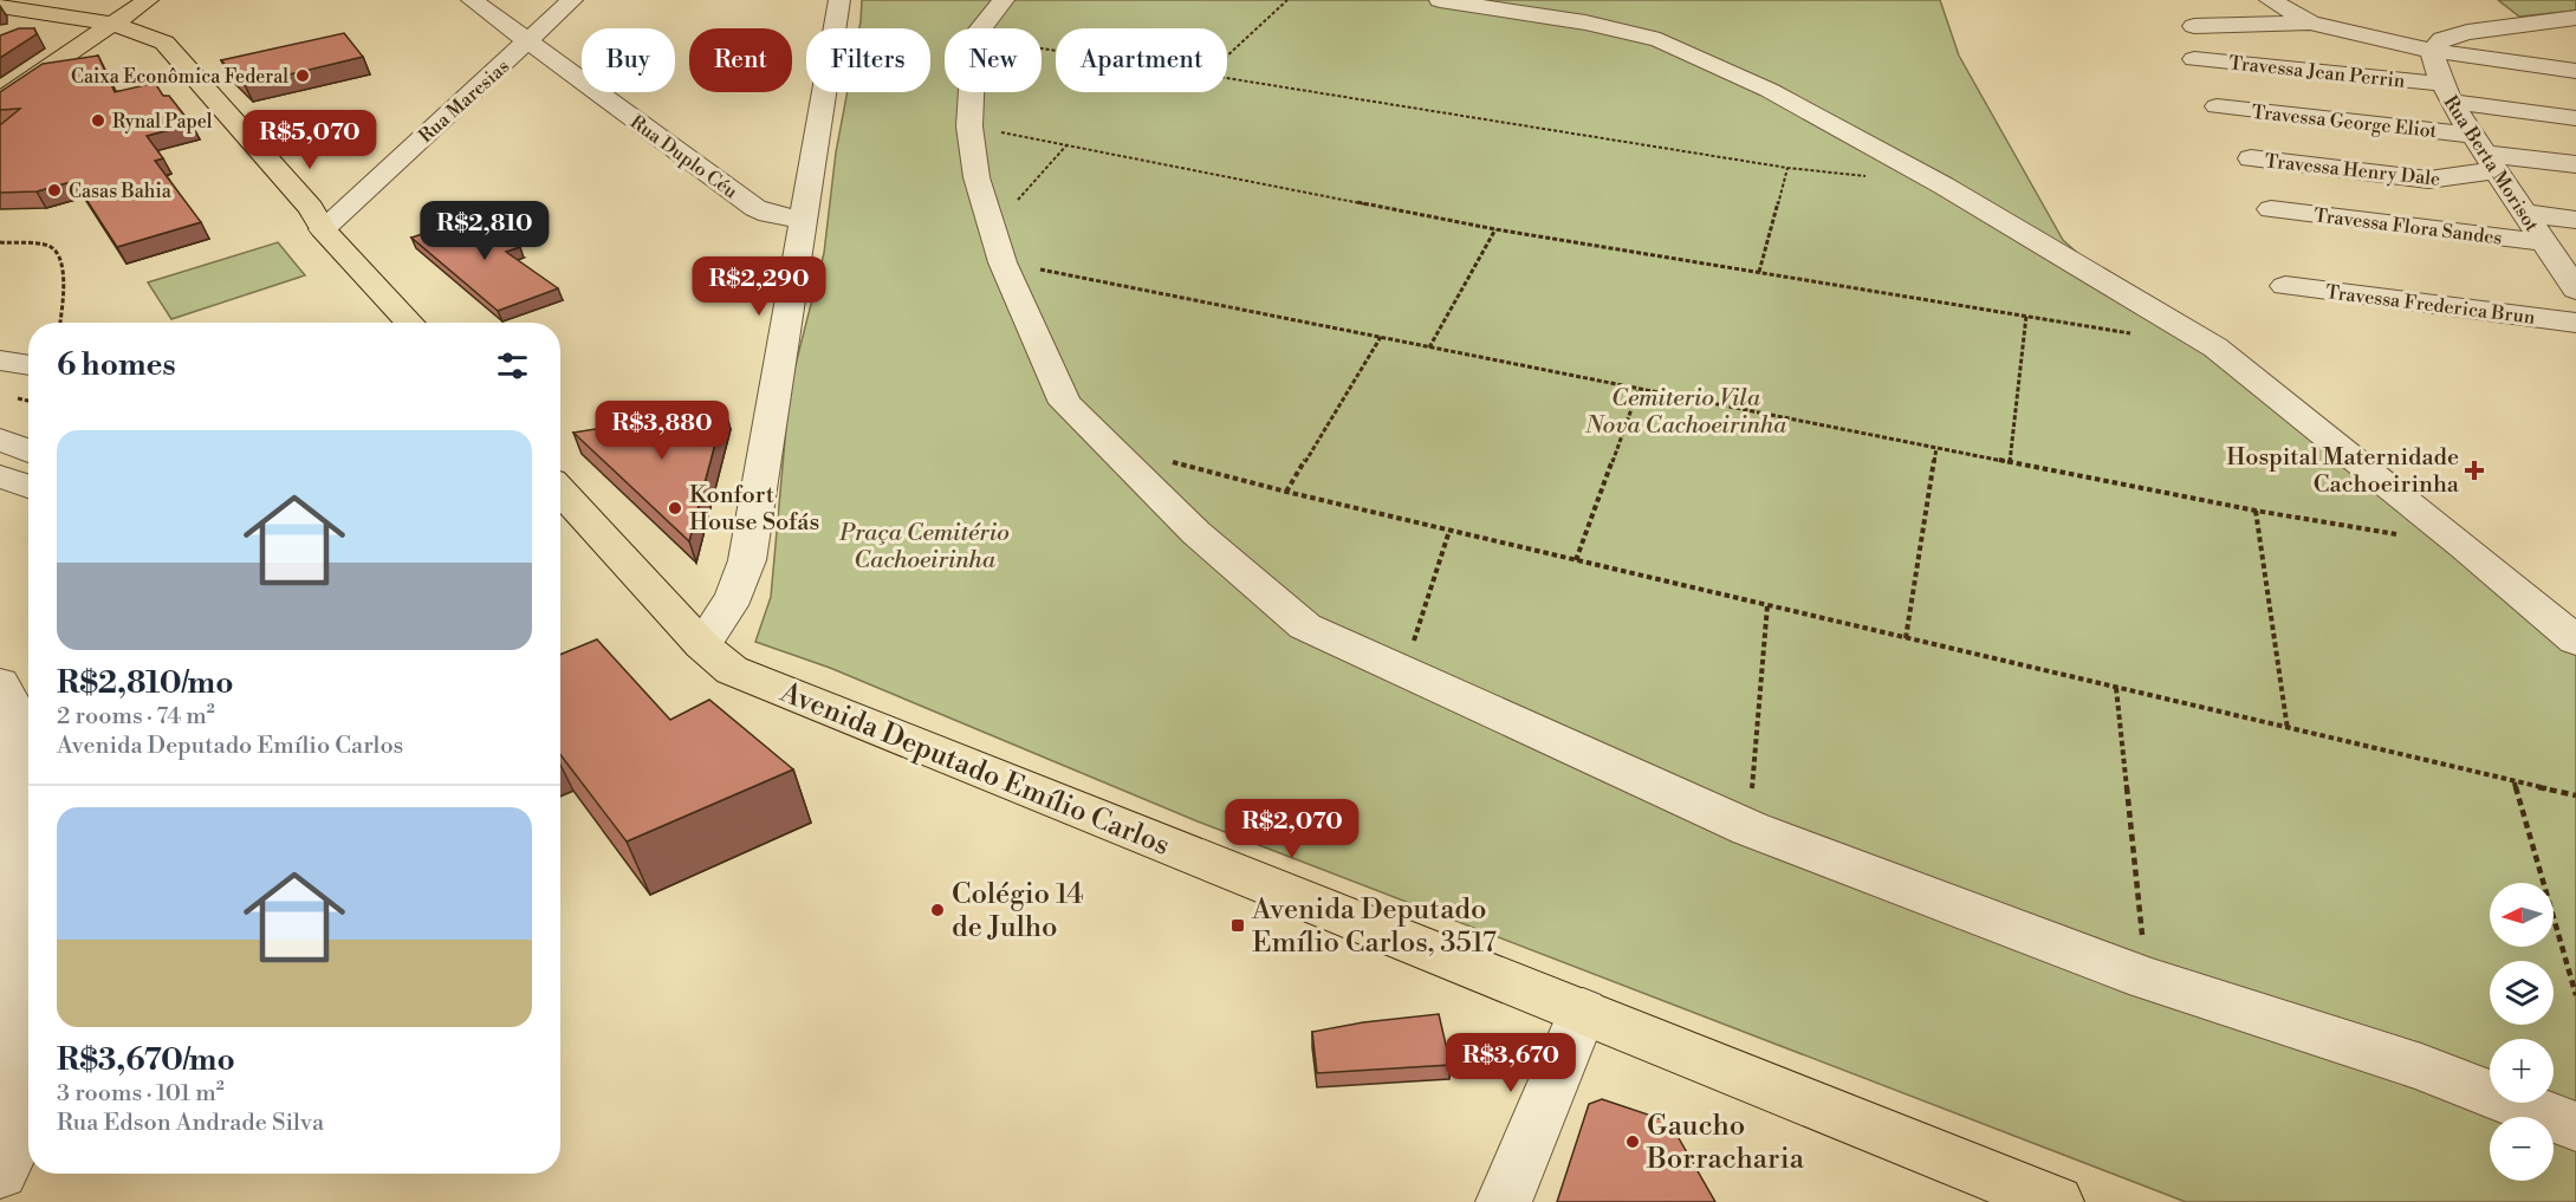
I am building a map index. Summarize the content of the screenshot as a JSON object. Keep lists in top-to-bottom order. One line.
{"streets":{"main road":["Avenida Deputado Emílio Carlos"],"street":["Travessa Jean Perrin","Rua Maresias","Travessa George Eliot","Rua Duplo Céu","Rua Berta Morisot","Travessa Henry Dale","Travessa Flora Sandes","Travessa Frederica Brun"]},"crossings":[["Travessa Jean Perrin","Rua Berta Morisot"],["Rua Maresias","Rua Duplo Céu"],["Travessa George Eliot","Rua Berta Morisot"],["Travessa George Eliot","Travessa Henry Dale"],["Rua Berta Morisot","Travessa Henry Dale"],["Rua Berta Morisot","Travessa Flora Sandes"]],"parks":["Cemiterio Vila Nova Cachoeirinha","Praça Cemitério Cachoeirinha"],"places":{"other":["Caixa Econômica Federal","Rynal Papel","Casas Bahia","Konfort House Sofás","Colégio 14 de Julho","Gaucho Borracharia"],"health":["Hospital Maternidade Cachoeirinha"],"transit":["Avenida Deputado Emílio Carlos, 3517"]},"north":"left","page":{"chip":["Buy","Rent","Filters","New","Apartment"],"price":["R$5,070","R$2,810","R$2,290","R$3,880","R$2,070","R$3,670"],"heading":"6 homes","list":[{"name":"R$2,810/mo","note":"2 rooms · 74 m² · Avenida Deputado Emílio Carlos"},{"name":"R$3,670/mo","note":"3 rooms · 101 m² · Rua Edson Andrade Silva"}],"map_buttons":["+","−"]}}
